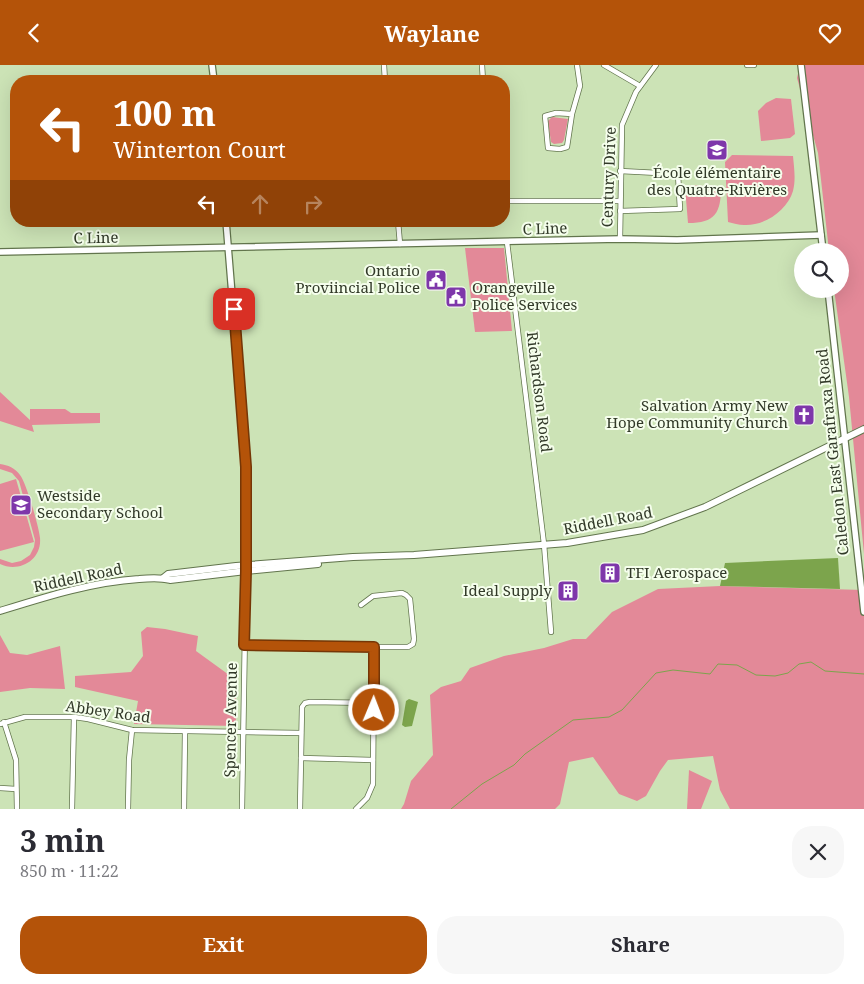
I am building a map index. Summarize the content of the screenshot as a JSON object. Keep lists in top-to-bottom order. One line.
{"streets":{"main road":["Riddell Road"],"street":["Century Drive","C Line","Richardson Road","Caledon East Garafraxa Road","Abbey Road","Spencer Avenue"]},"crossings":[["Century Drive","C Line"],["C Line","Richardson Road"],["Richardson Road","Riddell Road"],["Caledon East Garafraxa Road","Riddell Road"],["Riddell Road","Spencer Avenue"],["Abbey Road","Spencer Avenue"]],"places":{"school or university":["École élémentaire des Quatre-Rivières","Westside Secondary School"],"public building":["Ontario Proviincial Police","Orangeville Police Services"],"church":["Salvation Army New Hope Community Church"],"building":["TFI Aerospace","Ideal Supply"]},"page":{"header":"Waylane","turn":["100 m","Winterton Court"],"heading":["3 min","850 m · 11:22"],"buttons":["Exit","Share"]}}
